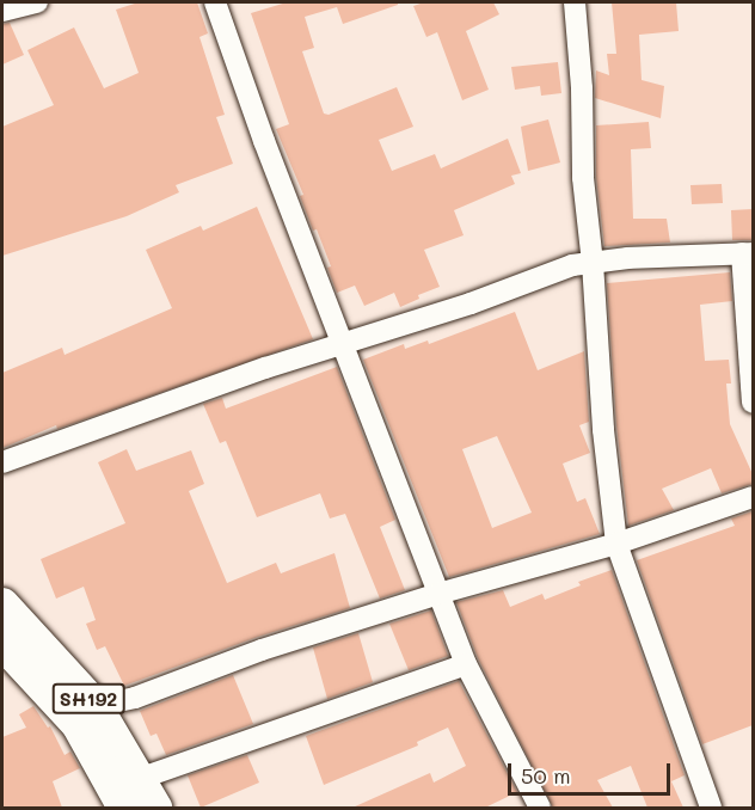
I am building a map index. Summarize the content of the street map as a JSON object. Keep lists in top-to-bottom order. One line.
{"streets":{"main road":["SH192"]},"scale_bar":"50 m"}
